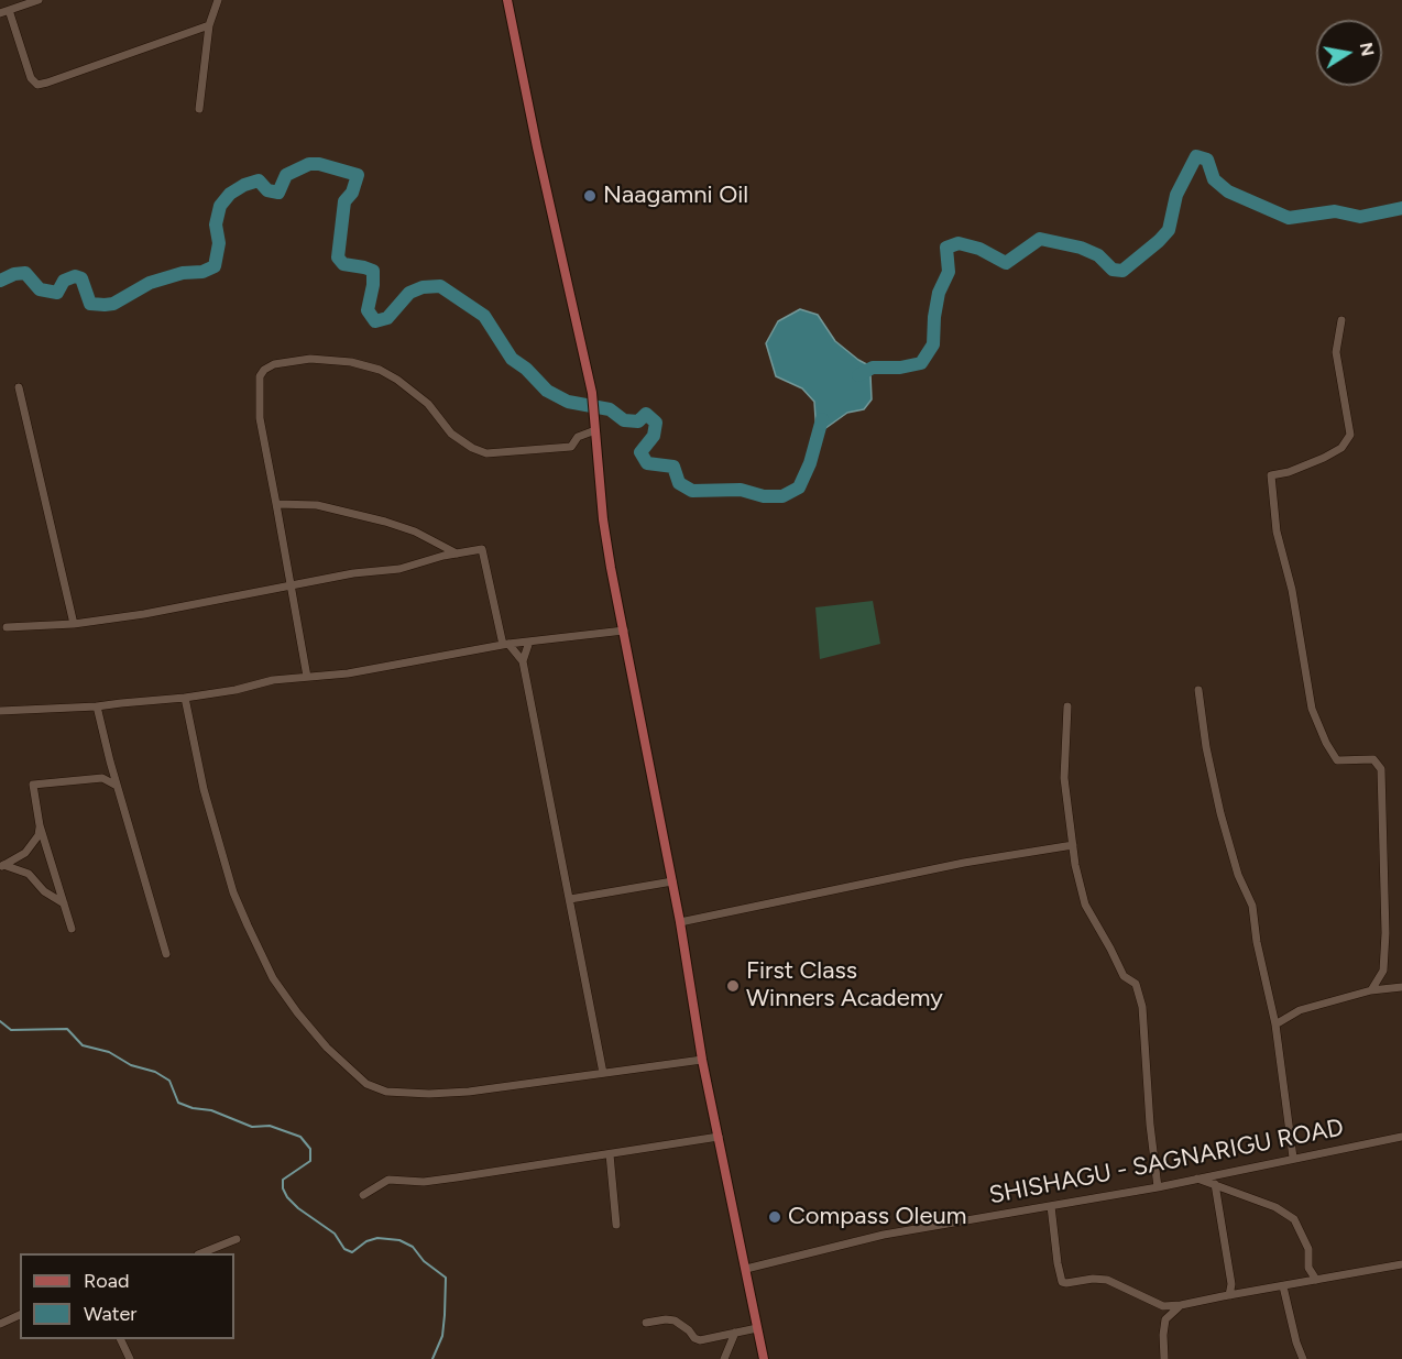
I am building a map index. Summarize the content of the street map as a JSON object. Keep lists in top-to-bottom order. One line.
{"streets":{"street":["SHISHAGU - SAGNARIGU ROAD"]},"places":["Naagamni Oil","First Class Winners Academy","Compass Oleum"],"legend":["Road","Water"],"north":"right"}
